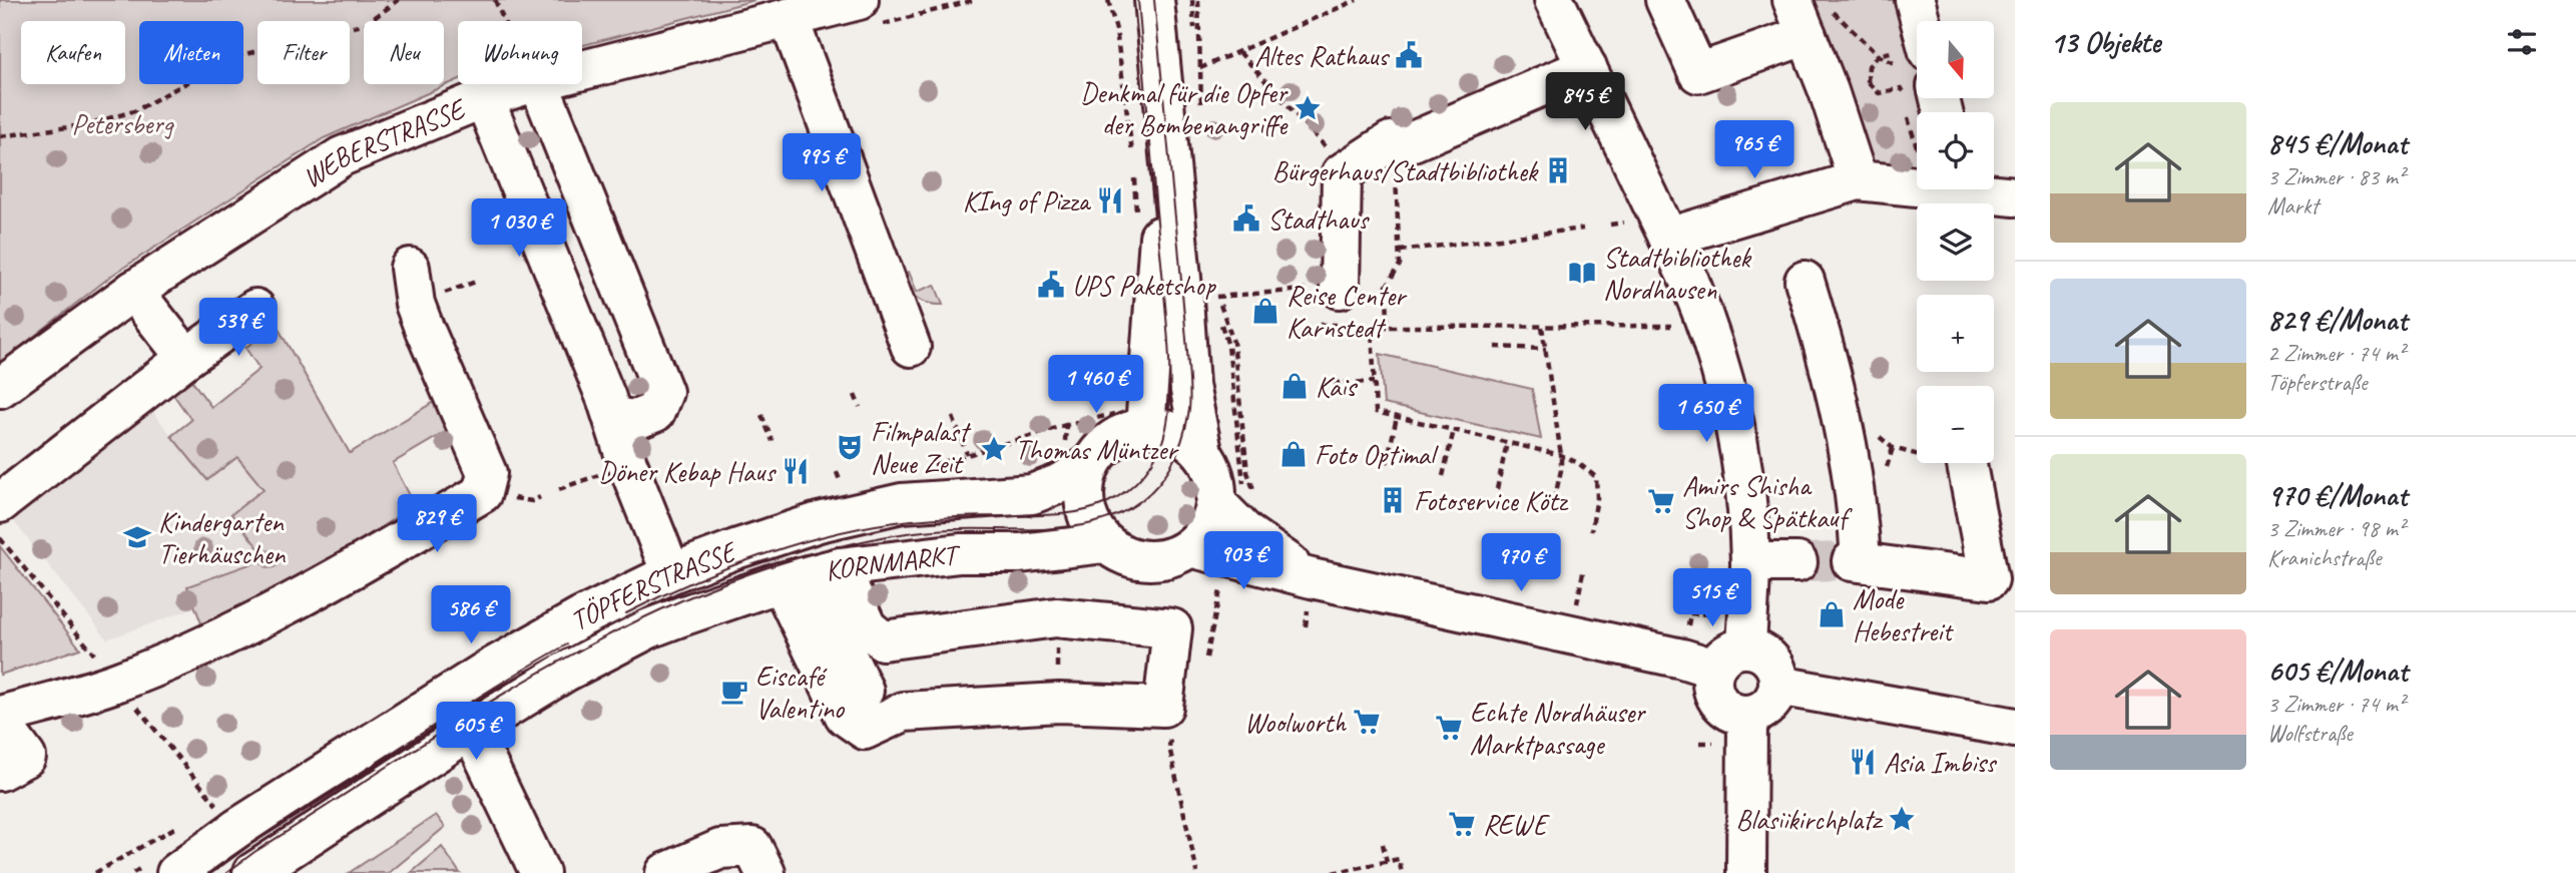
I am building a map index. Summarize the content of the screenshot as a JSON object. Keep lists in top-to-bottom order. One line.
{"streets":{"street":["WEBERSTRASSE","KORNMARKT","TÖPFERSTRASSE"]},"crossings":[["KORNMARKT","TÖPFERSTRASSE"]],"parks":["Petersberg"],"places":{"public building":["Altes Rathaus","Stadthaus","UPS Paketshop"],"place":["Denkmal für die Opfer der Bombenangriffe","Thomas Müntzer","Blasiikirchplatz"],"building":["Bürgerhaus/Stadtbibliothek","Fotoservice Kötz"],"restaurant":["KIng of Pizza","Döner Kebap Haus","Asia Imbiss"],"library":["Stadtbibliothek Nordhausen"],"shop":["Reise Center Karnstedt","Kais","Foto Optimal","Mode Hebestreit"],"theatre":["Filmpalast Neue Zeit"],"supermarket":["Amirs Shisha Shop & Spätkauf","Woolworth","Echte Nordhäuser Marktpassage","REWE"],"school or university":["Kindergarten Tierhäuschen"],"cafe":["Eiscafé Valentino"]},"north":"bottom","page":{"heading":"13 Objekte","map_buttons":["+","−"],"chip":["Kaufen","Mieten","Filter","Neu","Wohnung"],"price":["845 €","965 €","995 €","1 030 €","539 €","1 460 €","1 650 €","829 €","903 €","970 €","515 €","586 €","605 €"],"list":[{"name":"845 €/Monat","note":"3 Zimmer · 83 m² · Markt"},{"name":"829 €/Monat","note":"2 Zimmer · 74 m² · Töpferstraße"},{"name":"970 €/Monat","note":"3 Zimmer · 98 m² · Kranichstraße"},{"name":"605 €/Monat","note":"3 Zimmer · 74 m² · Wolfstraße"}]}}
